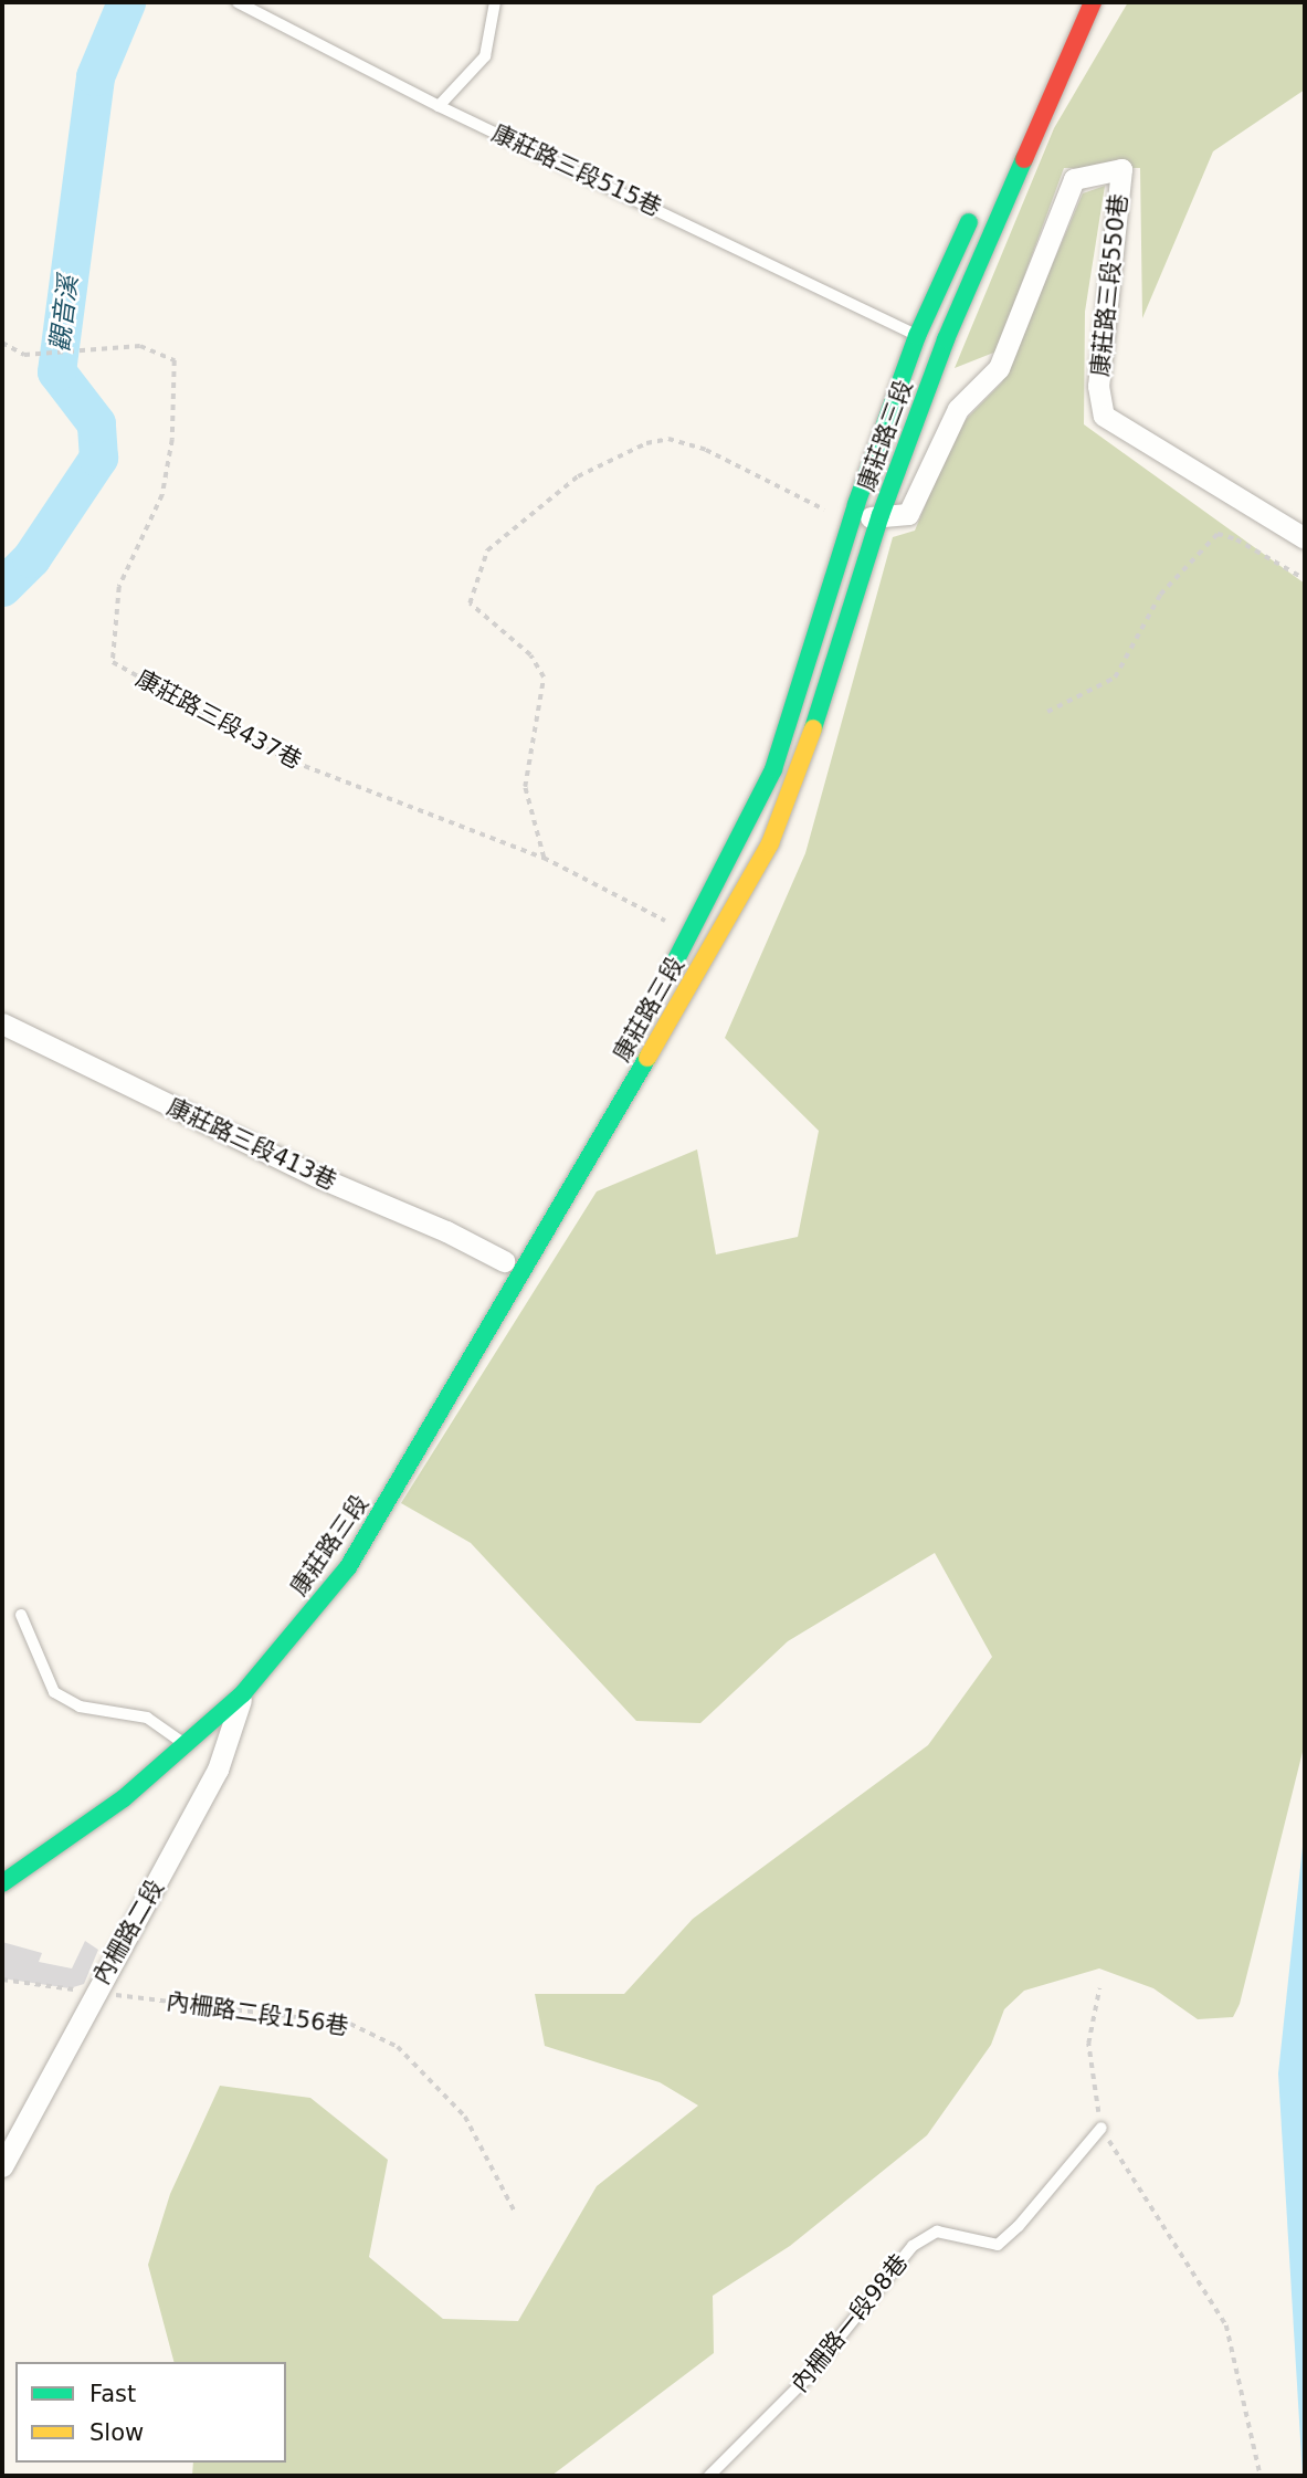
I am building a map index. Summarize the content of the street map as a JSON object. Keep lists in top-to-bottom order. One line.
{"streets":{"main road":["康莊路三段"],"street":["康莊路三段550巷","康莊路三段413巷","內柵路二段"],"lane":["康莊路三段515巷","內柵路一段98巷"],"path":["康莊路三段437巷","內柵路二段156巷"]},"crossings":[["康莊路三段515巷","康莊路三段"],["康莊路三段550巷","康莊路三段"],["康莊路三段","康莊路三段437巷"],["康莊路三段","內柵路二段"],["內柵路二段","內柵路二段156巷"]],"water":["觀音溪"],"legend":["Fast","Slow"]}
